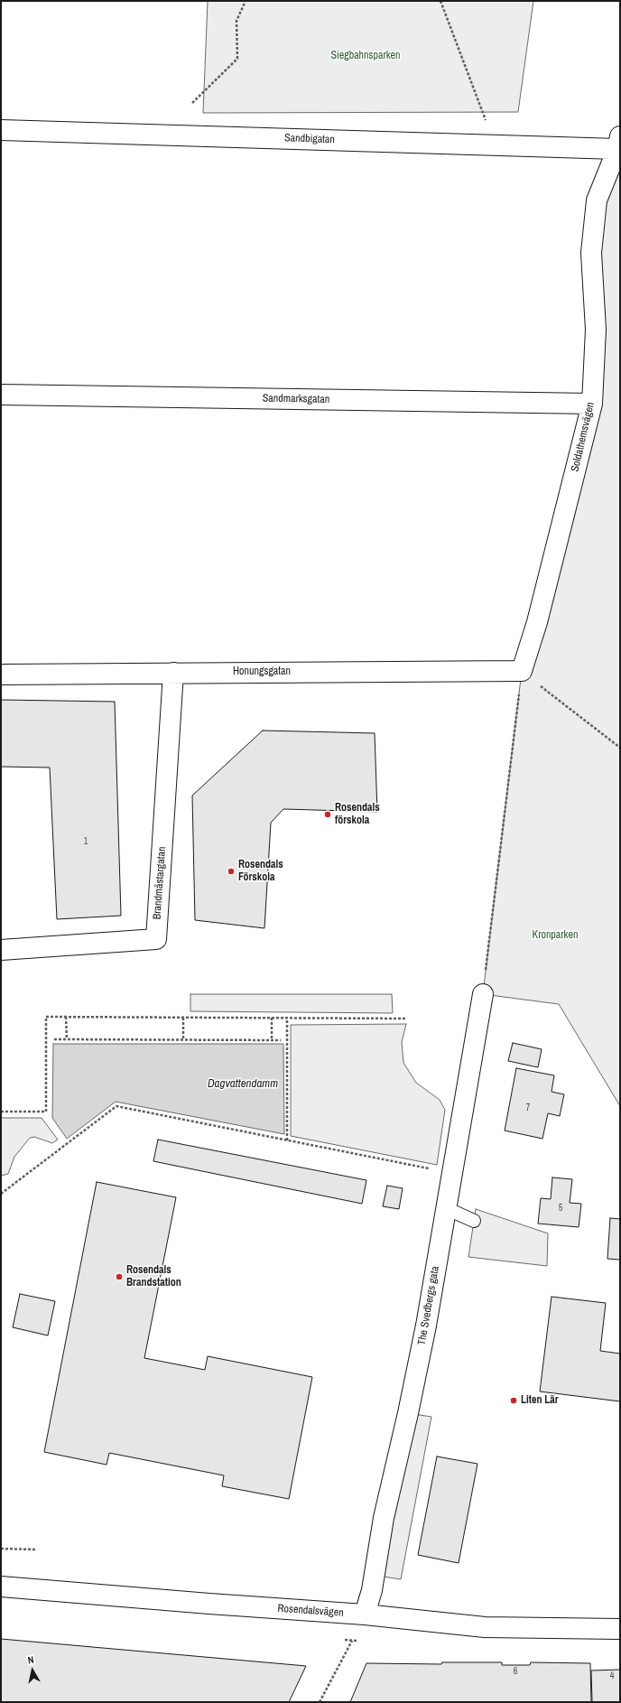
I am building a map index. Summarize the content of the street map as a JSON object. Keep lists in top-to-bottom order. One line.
{"streets":{"street":["Sandbigatan","Sandmarksgatan","Soldathemsvägen","Honungsgatan","Brandmästargatan","The Svedbergs gata","Rosendalsvägen"]},"crossings":[["Sandbigatan","Soldathemsvägen"],["Sandmarksgatan","Soldathemsvägen"],["Soldathemsvägen","Honungsgatan"],["Honungsgatan","Brandmästargatan"],["The Svedbergs gata","Rosendalsvägen"]],"water":["Dagvattendamm"],"parks":["Siegbahnsparken","Kronparken"],"places":["Rosendals förskola","Rosendals Förskola","Rosendals Brandstation","Liten Lär"],"house_numbers":["1","7","5","6","4"],"north":"top"}
